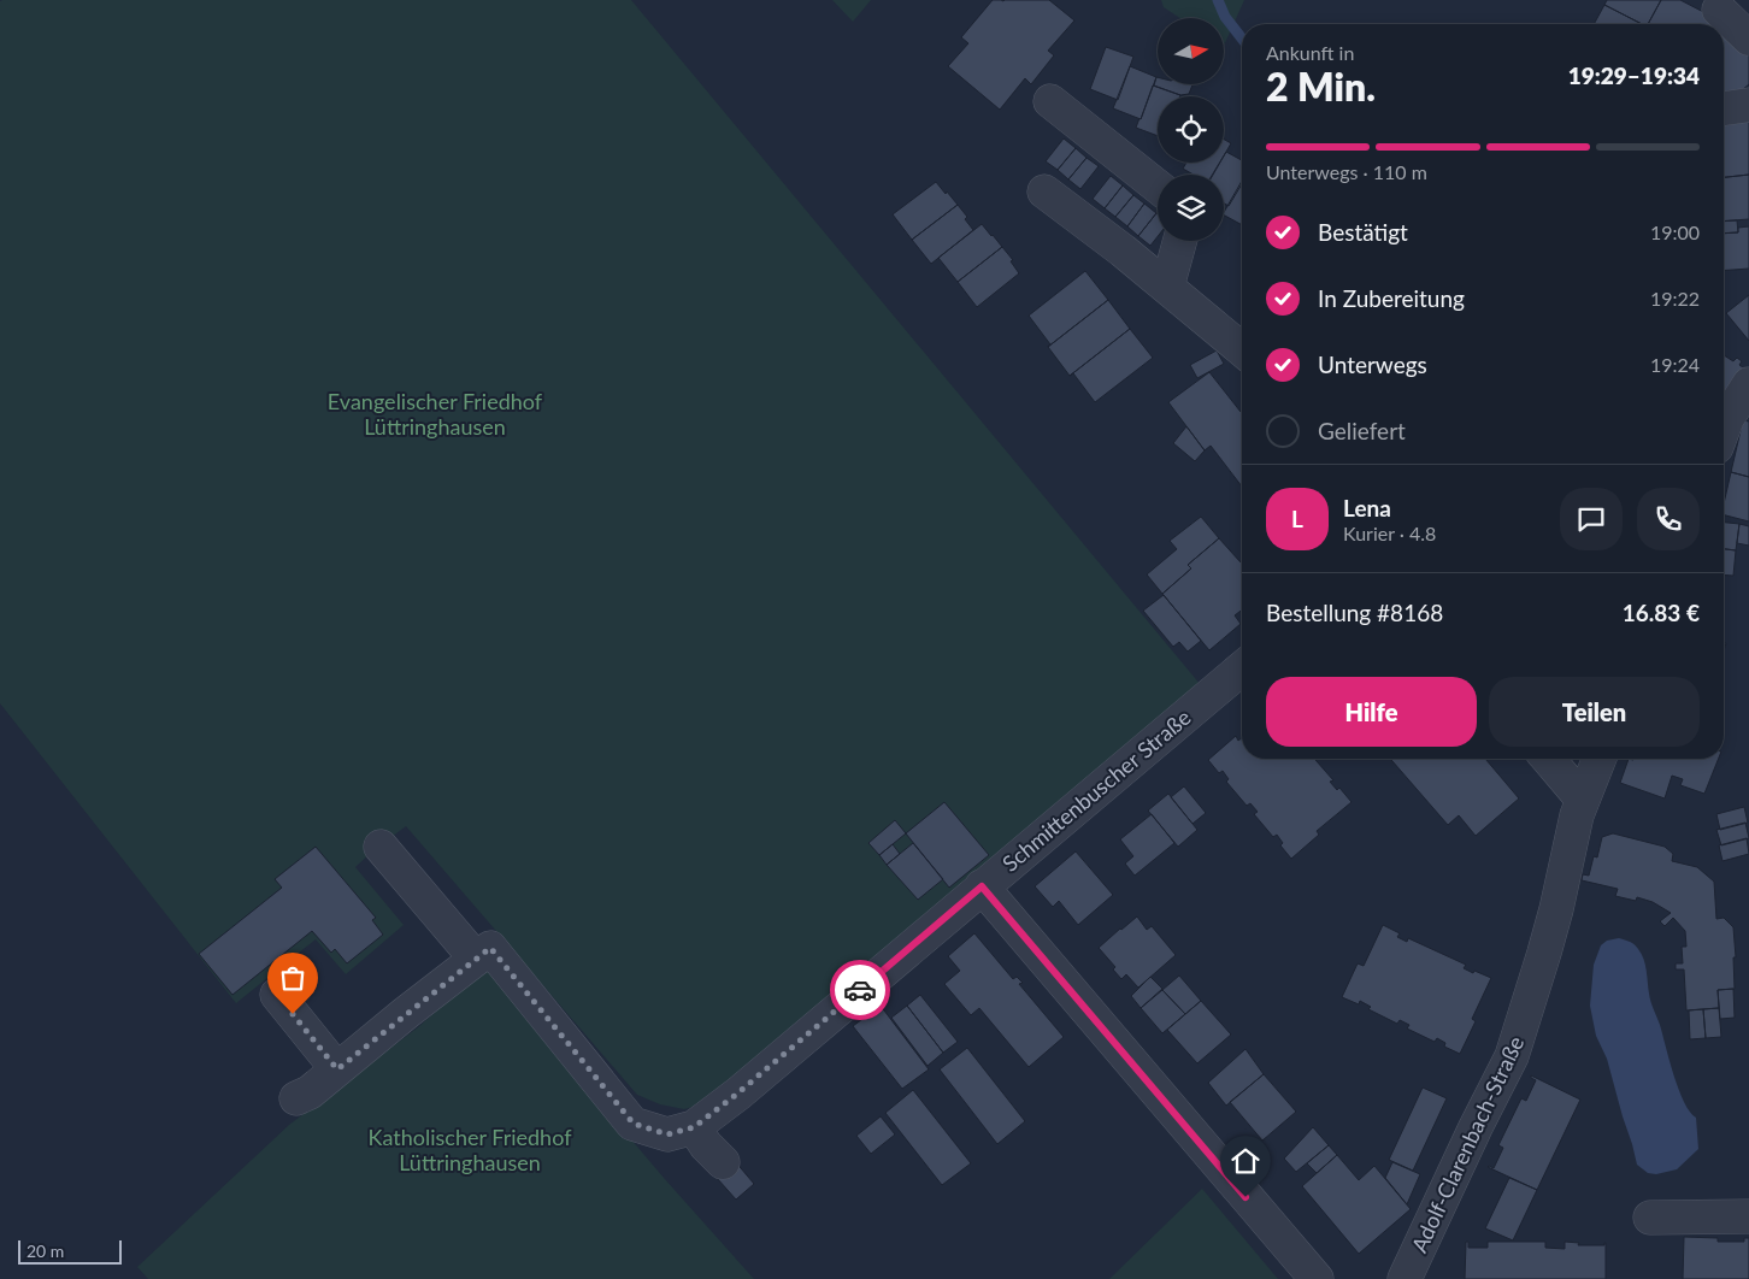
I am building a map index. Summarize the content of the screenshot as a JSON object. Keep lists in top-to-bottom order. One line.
{"streets":{"street":["Schmittenbuscher Straße","Adolf-Clarenbach-Straße"]},"parks":["Evangelischer Friedhof Lüttringhausen","Katholischer Friedhof Lüttringhausen"],"scale_bar":"20 m","north":"right","page":{"heading":["2 Min.","Ankunft in","19:29–19:34"],"panel":["Lena","Kurier · 4.8","Bestellung #8168","16.83 €"],"bar":"Unterwegs · 110 m","list":[["Bestätigt","19:00"],["In Zubereitung","19:22"],["Unterwegs","19:24"],"Geliefert"],"round":"L","buttons":["Hilfe","Teilen"],"scale":"20 m"}}
